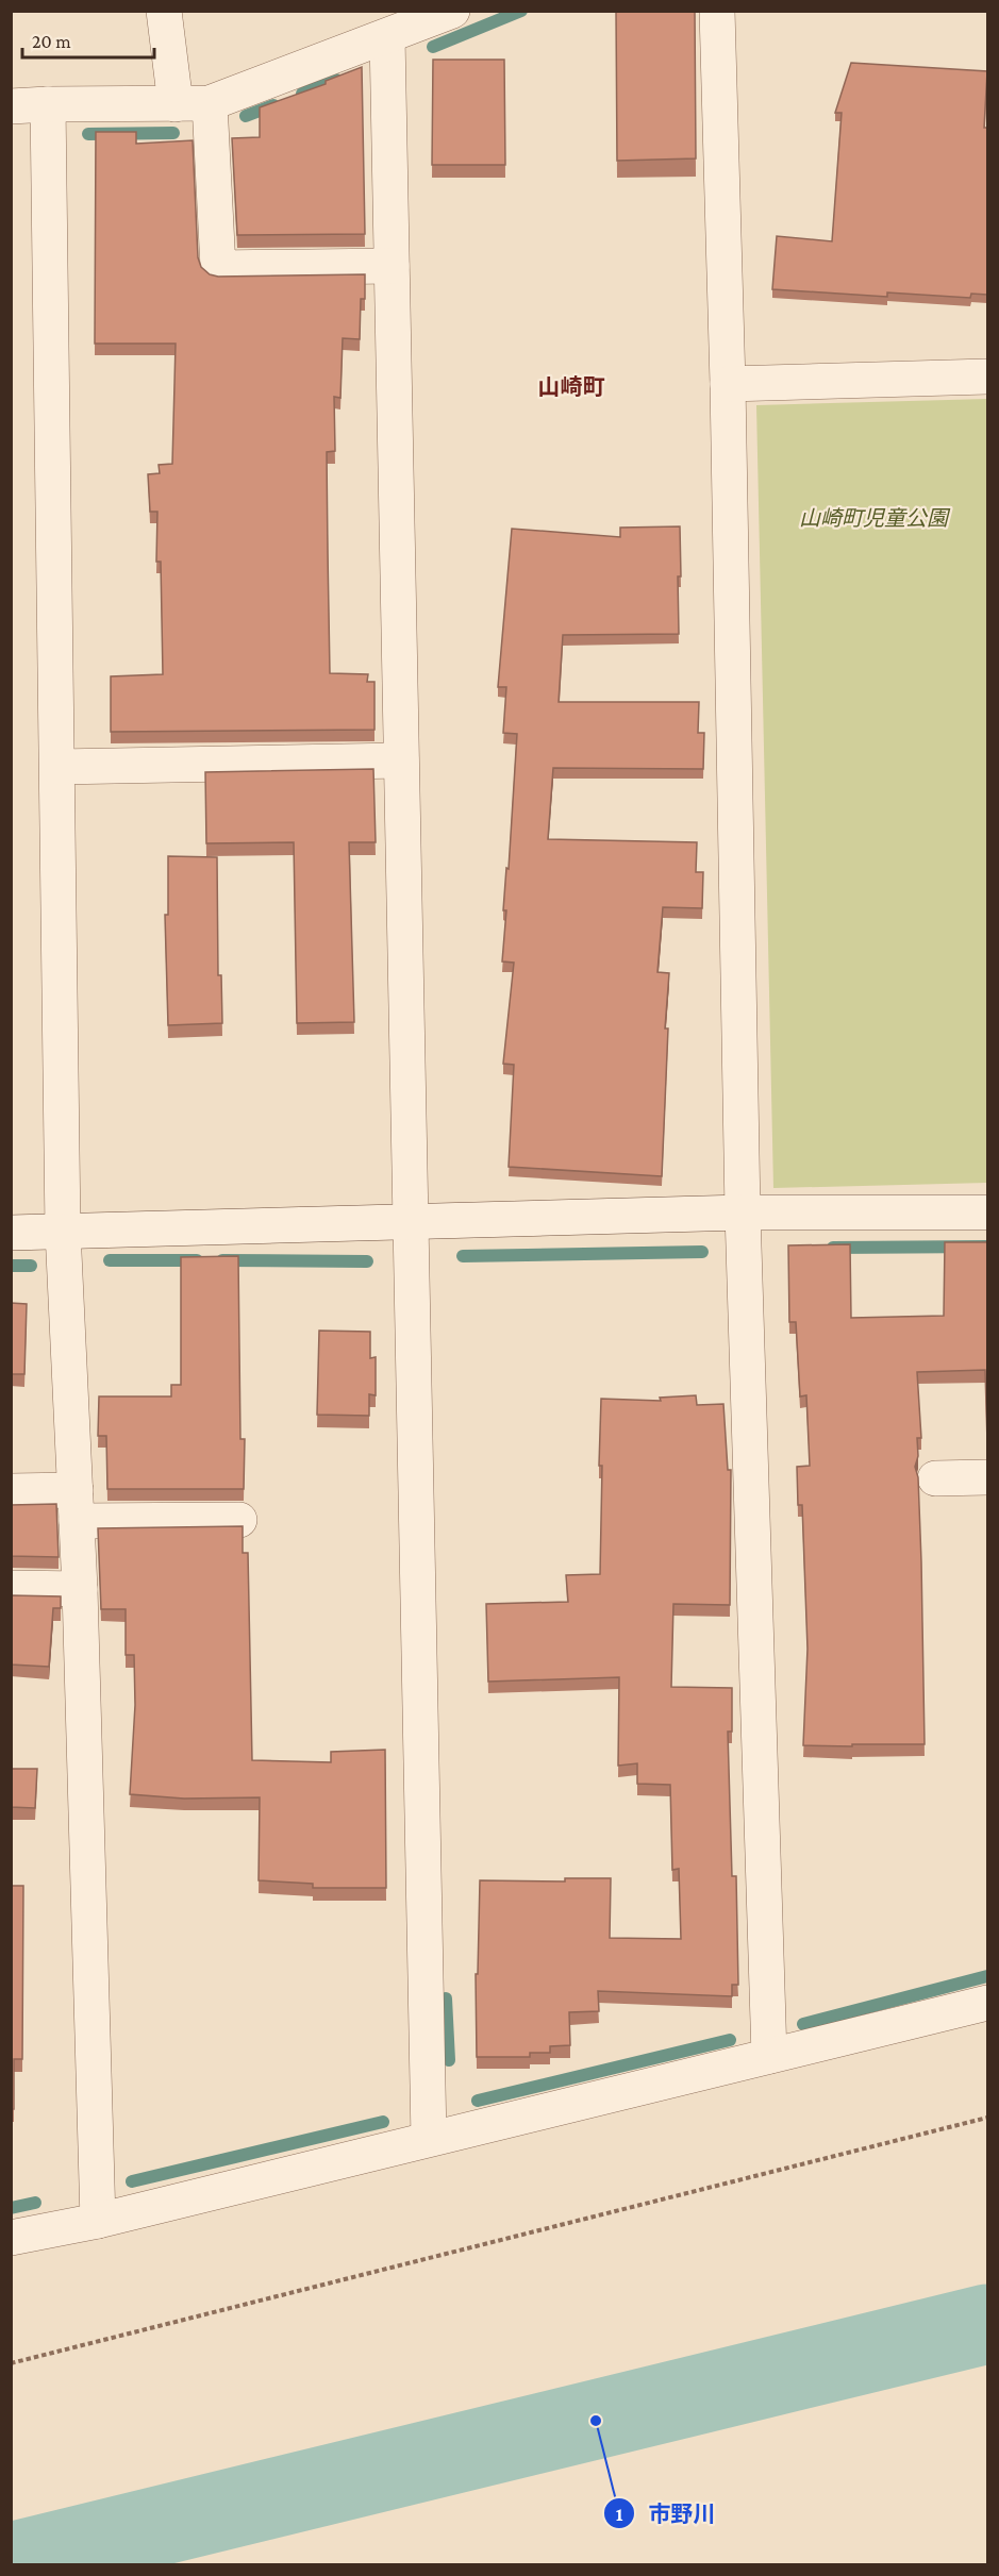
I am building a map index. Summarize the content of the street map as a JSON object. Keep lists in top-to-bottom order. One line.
{"districts":["山崎町"],"parks":["山崎町児童公園"],"places":["市野川"],"scale_bar":"20 m"}
